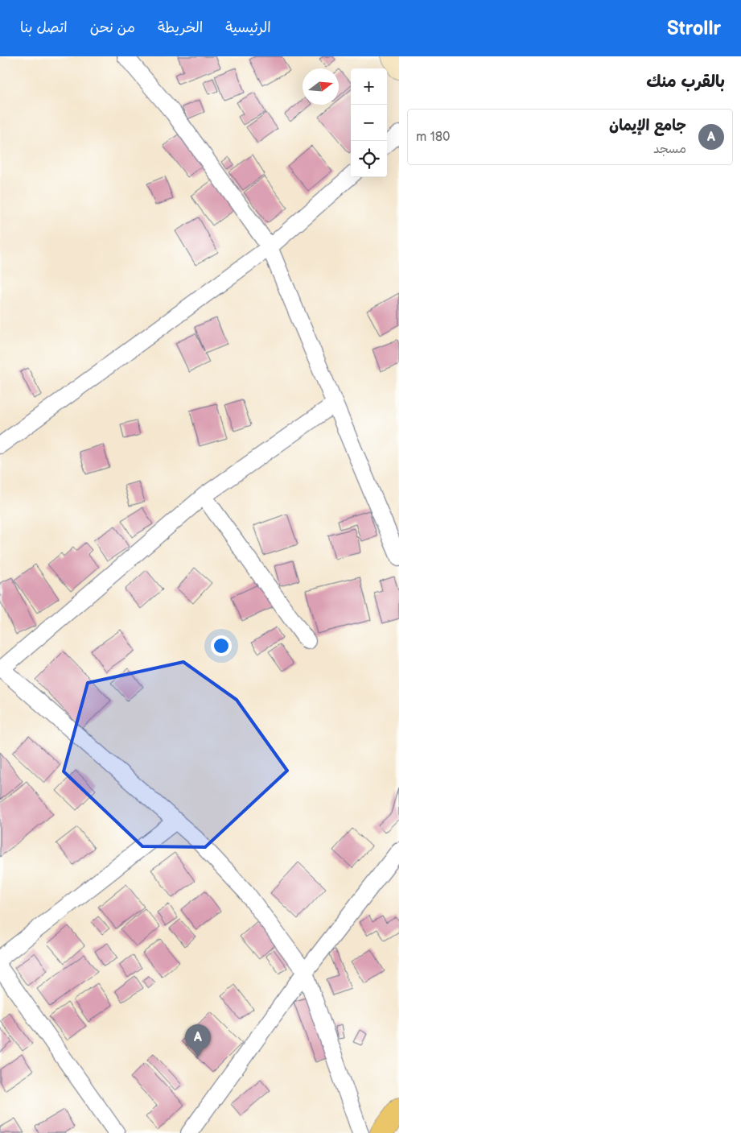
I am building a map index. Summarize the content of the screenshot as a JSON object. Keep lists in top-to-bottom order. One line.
{"north":"right","page":{"header":"Strollr","nav":["الرئيسية","الخريطة","من نحن","اتصل بنا"],"heading":"بالقرب منك","map_buttons":["+","−"],"list":[{"mark":"A","name":"جامع الإيمان","note":"مسجد","value":"180 m"}],"pins":"A"}}
